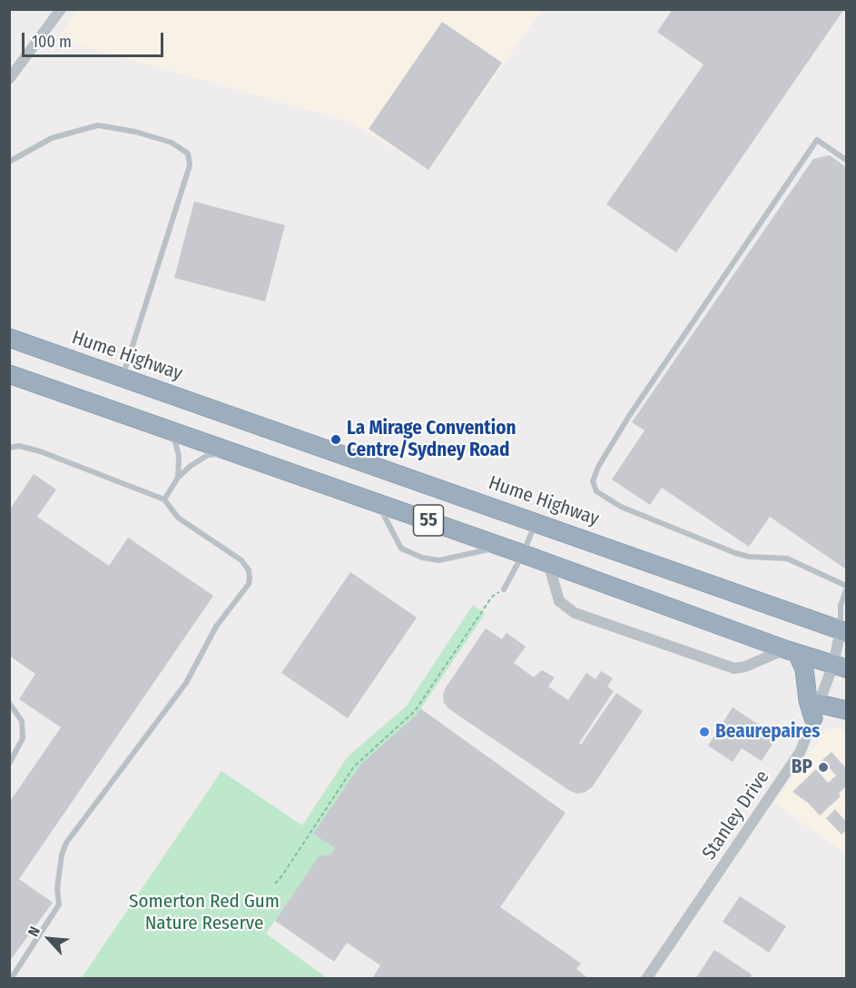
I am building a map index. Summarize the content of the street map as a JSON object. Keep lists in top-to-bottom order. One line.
{"streets":{"highway":["Hume Highway","55"],"street":["Stanley Drive"]},"crossings":[["Hume Highway","Stanley Drive"],["55","Stanley Drive"]],"parks":["Somerton Red Gum Nature Reserve"],"places":["La Mirage Convention Centre/Sydney Road","Beaurepaires","BP"],"scale_bar":"100 m","north":"top left"}
